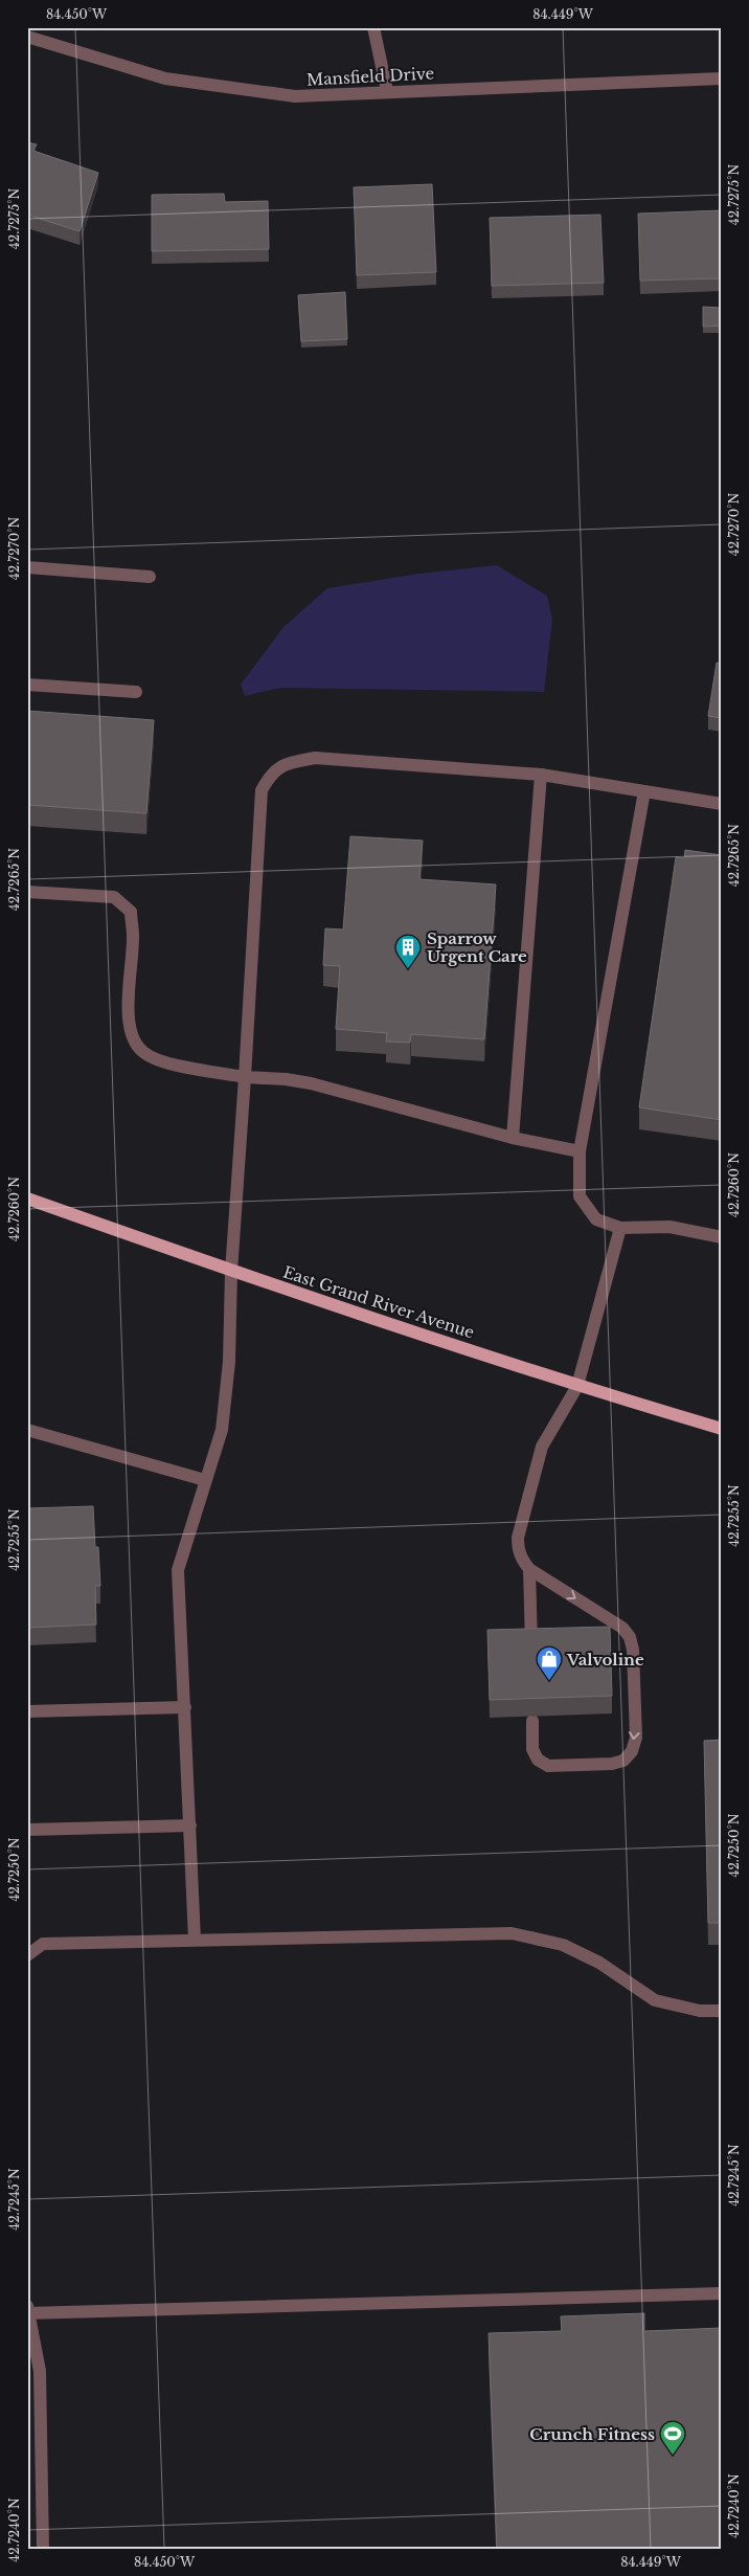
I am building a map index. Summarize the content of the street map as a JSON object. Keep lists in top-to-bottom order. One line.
{"streets":{"main road":["East Grand River Avenue"],"street":["Mansfield Drive"]},"places":{"building":["Sparrow Urgent Care"],"shop":["Valvoline"],"sports":["Crunch Fitness"]},"coordinates":["84.450°W","84.449°W","42.7275°N","42.7270°N","42.7265°N","42.7260°N","42.7255°N","42.7250°N","42.7245°N","42.7240°N"]}
